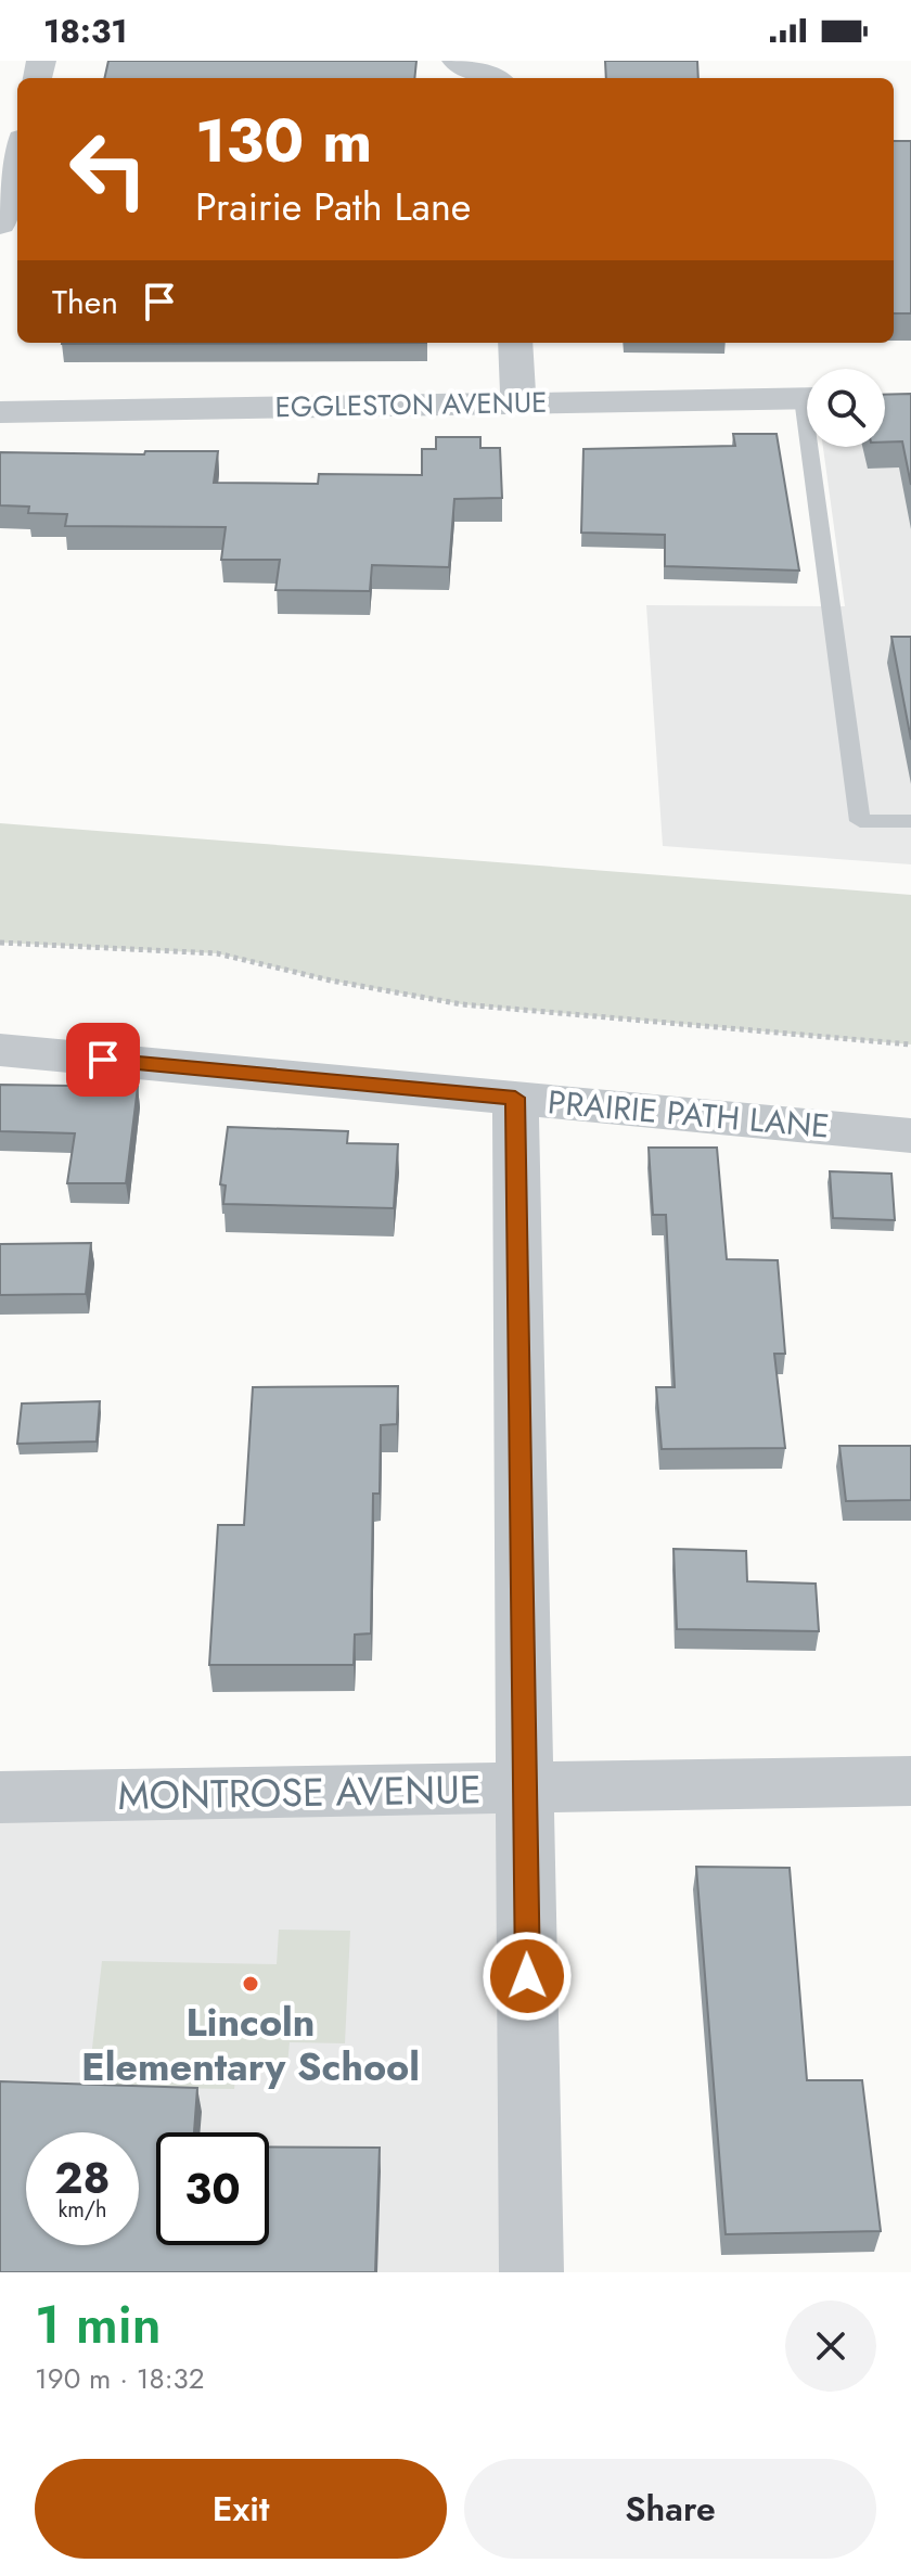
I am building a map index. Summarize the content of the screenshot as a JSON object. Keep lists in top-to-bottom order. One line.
{"streets":{"street":["EGGLESTON AVENUE","PRAIRIE PATH LANE","MONTROSE AVENUE"]},"places":["Lincoln Elementary School"],"page":{"status":"18:31","turn":["130 m","Prairie Path Lane"],"then":"Then","speed":"28 km/h","limit":"30","heading":["1 min","190 m · 18:32"],"buttons":["Exit","Share"]}}
